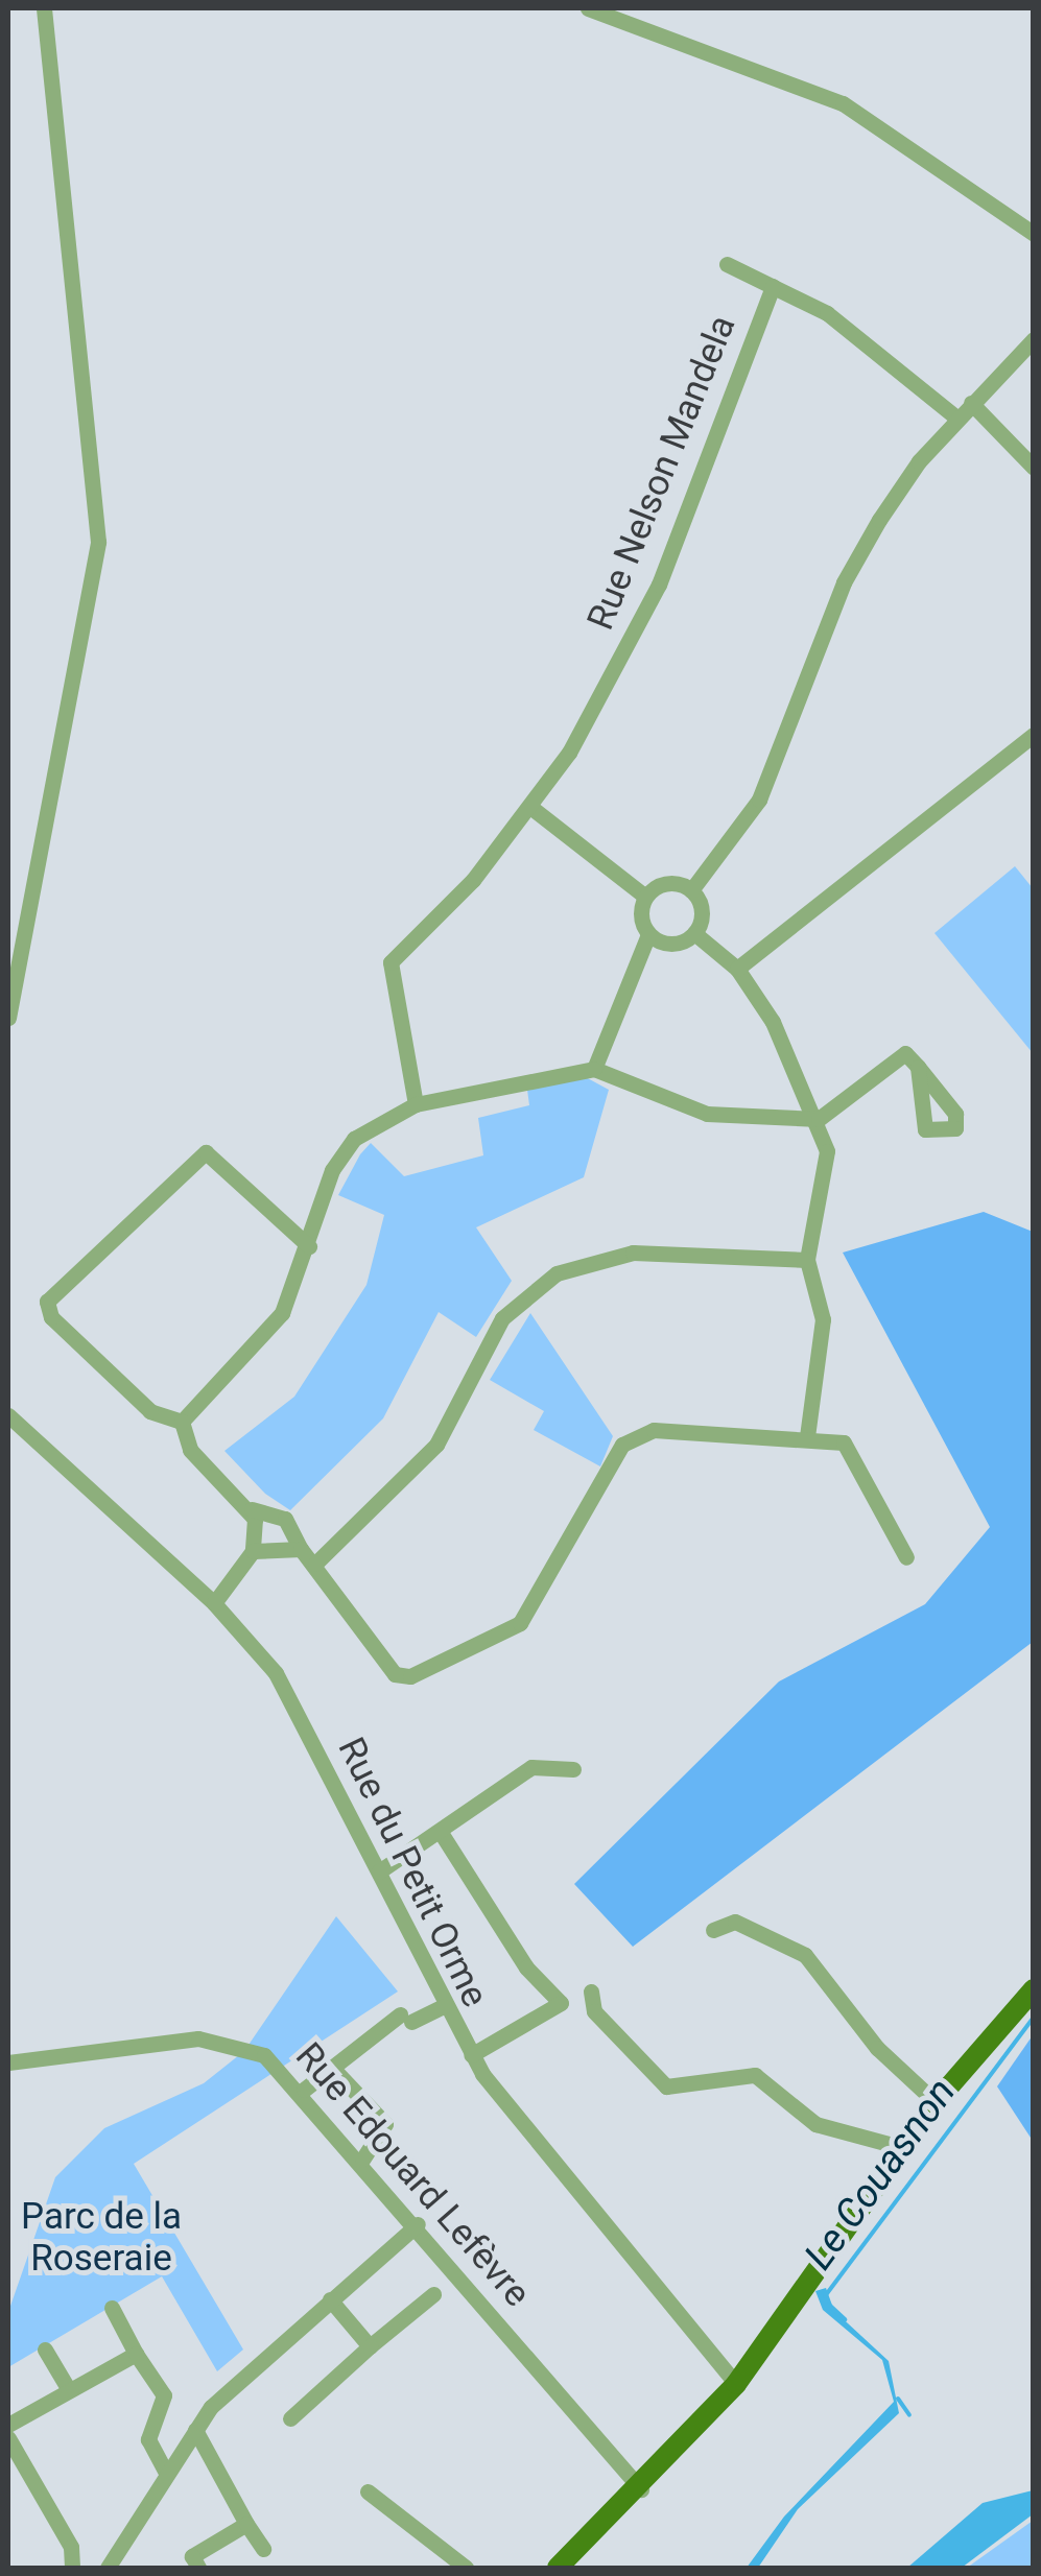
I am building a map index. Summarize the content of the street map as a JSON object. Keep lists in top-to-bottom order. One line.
{"streets":{"street":["Rue Nelson Mandela","Rue du Petit Orme","Rue Edouard Lefèvre"]},"water":["Le Couasnon"],"parks":["Parc de la Roseraie"]}
